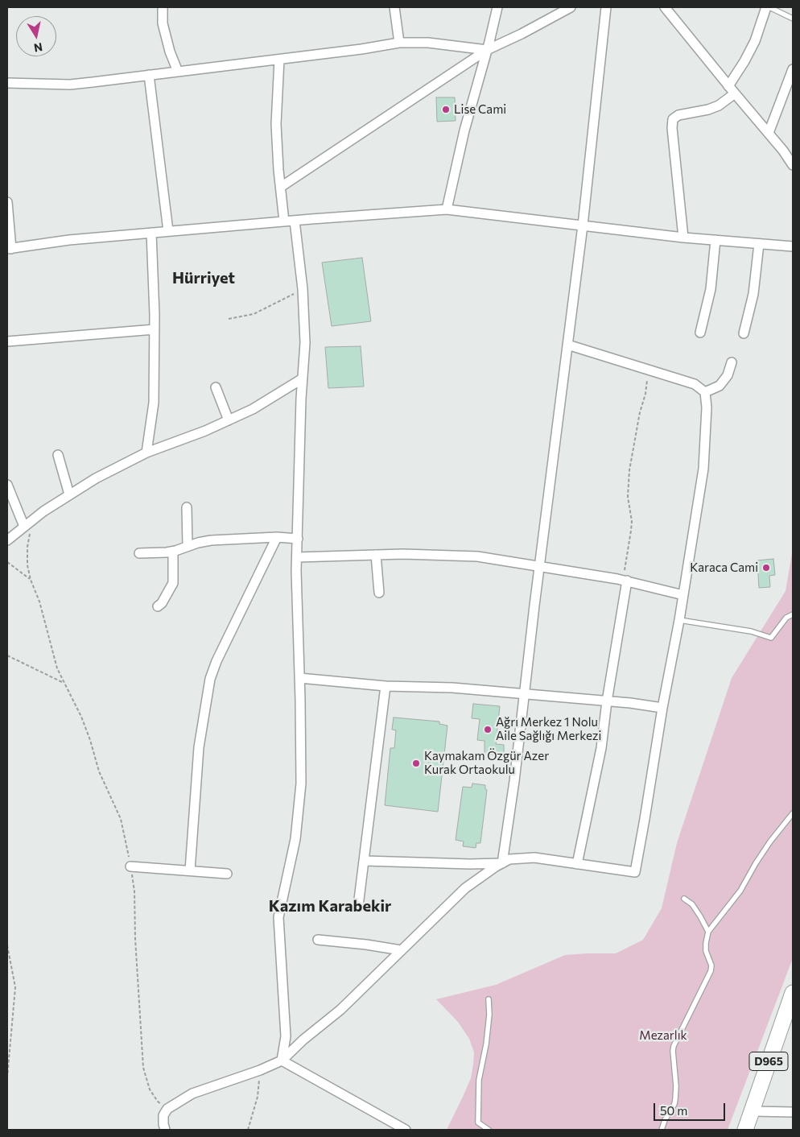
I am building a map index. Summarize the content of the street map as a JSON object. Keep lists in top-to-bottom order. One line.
{"streets":{"main road":["D965"]},"districts":["Hürriyet","Kazım Karabekir"],"parks":["Mezarlık"],"places":["Lise Cami","Karaca Cami","Ağrı Merkez 1 Nolu Aile Sağlığı Merkezi","Kaymakam Özgür Azer Kurak Ortaokulu"],"scale_bar":"50 m","north":"bottom"}
